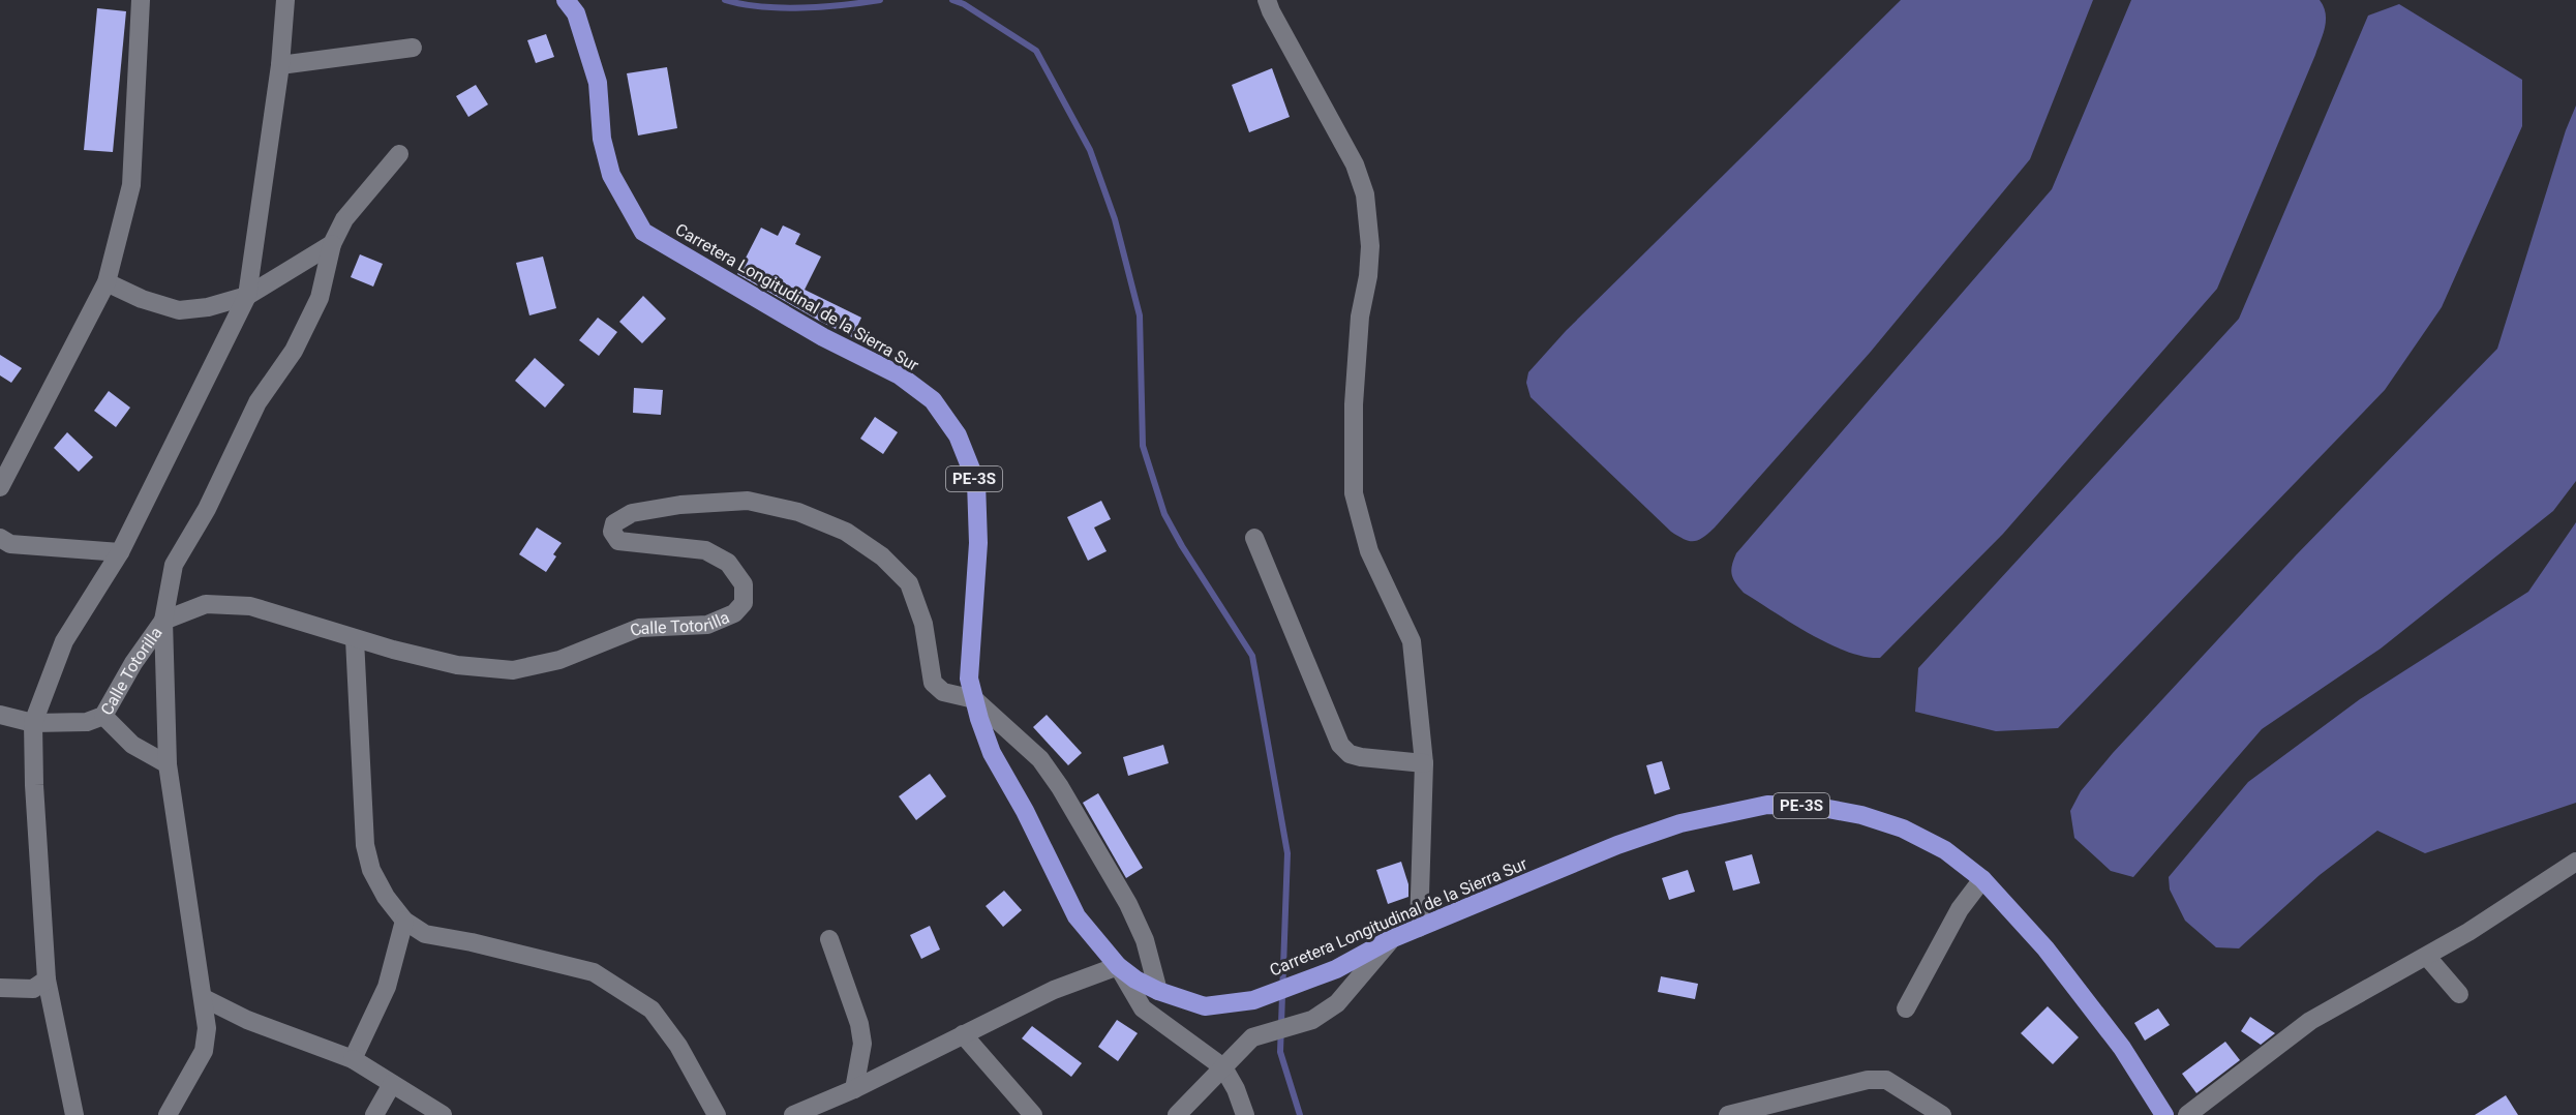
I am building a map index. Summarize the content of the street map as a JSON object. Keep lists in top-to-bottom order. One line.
{"streets":{"highway":["Carretera Longitudinal de la Sierra Sur","PE-3S"],"street":["Calle Totorilla"]},"crossings":[["Carretera Longitudinal de la Sierra Sur","Calle Totorilla"]]}
